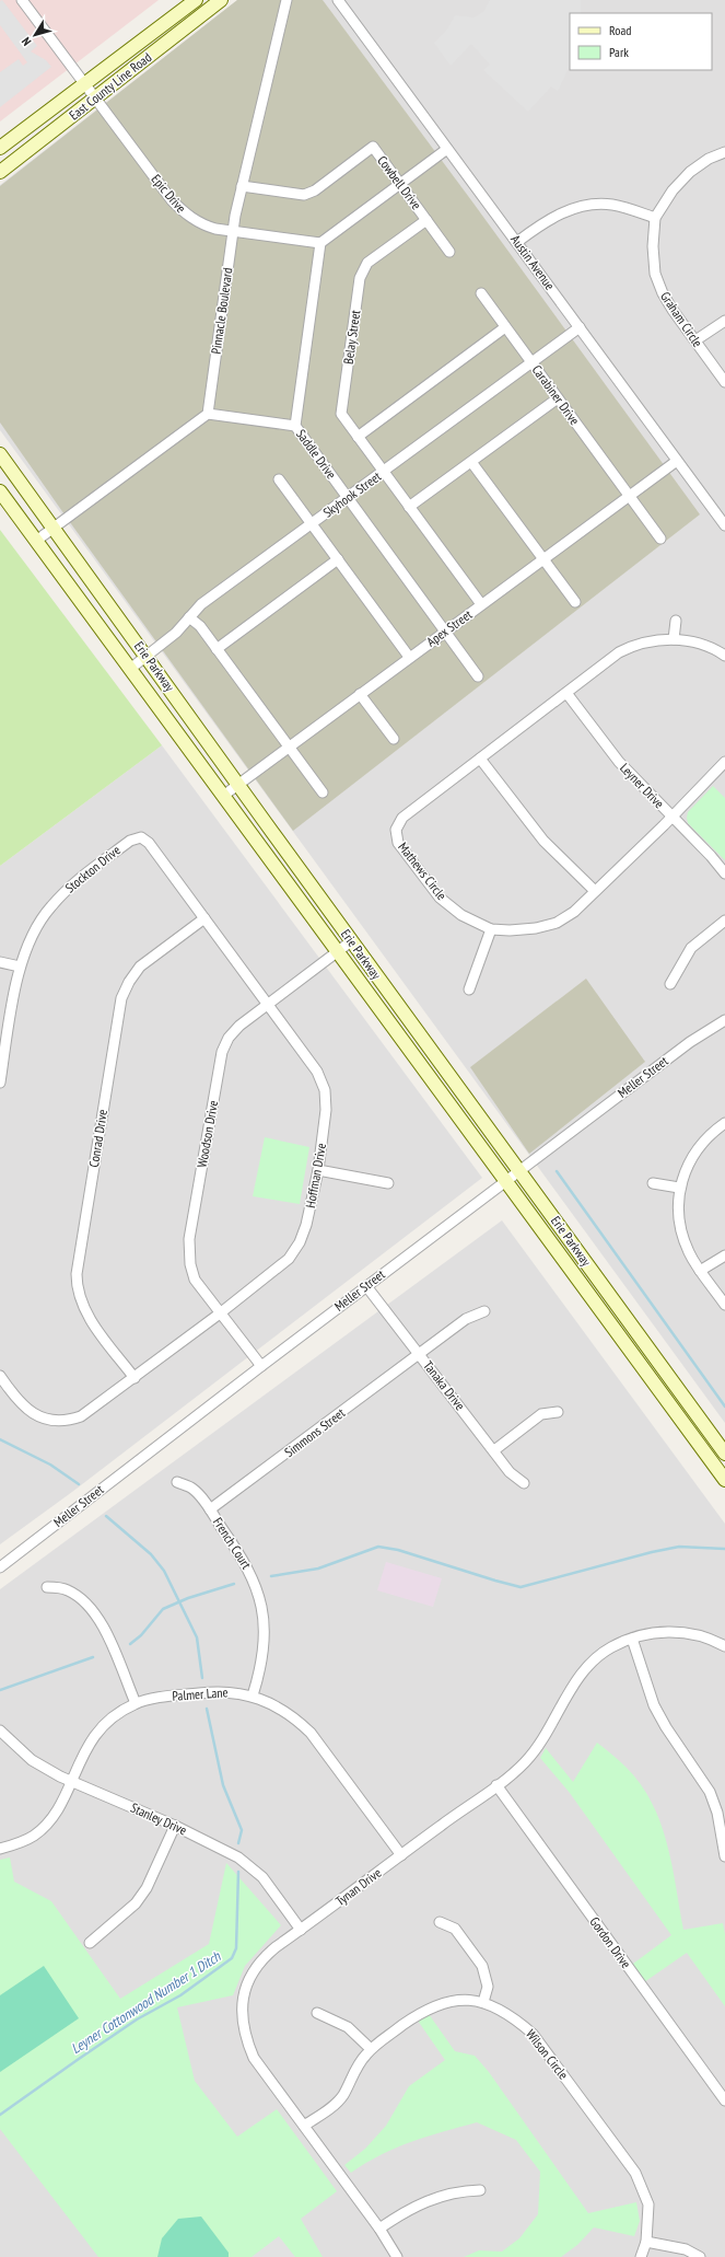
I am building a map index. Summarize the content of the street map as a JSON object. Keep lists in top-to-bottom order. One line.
{"streets":{"main road":["East County Line Road","Erie Parkway"],"street":["Cowbell Drive","Epic Drive","Austin Avenue","Pinnacle Boulevard","Graham Circle","Belay Street","Carabiner Drive","Saddle Drive","Skyhook Street","Apex Street","Leyner Drive","Stockton Drive","Mathews Circle","Meller Street","Woodson Drive","Conrad Drive","Hoffman Drive","Tanaka Drive","Simmons Street","French Court","Palmer Lane","Stanley Drive","Tynan Drive","Gordon Drive","Wilson Circle"]},"crossings":[["East County Line Road","Epic Drive"],["Cowbell Drive","Pinnacle Boulevard"],["Cowbell Drive","Belay Street"],["Epic Drive","Pinnacle Boulevard"],["Epic Drive","Saddle Drive"],["Austin Avenue","Skyhook Street"],["Austin Avenue","Apex Street"],["Belay Street","Skyhook Street"],["Belay Street","Apex Street"],["Carabiner Drive","Skyhook Street"],["Carabiner Drive","Apex Street"],["Saddle Drive","Skyhook Street"],["Saddle Drive","Apex Street"],["Skyhook Street","Erie Parkway"],["Apex Street","Erie Parkway"],["Erie Parkway","Meller Street"],["Erie Parkway","Woodson Drive"],["Leyner Drive","Mathews Circle"],["Stockton Drive","Hoffman Drive"],["Meller Street","Woodson Drive"],["Meller Street","Tanaka Drive"],["Woodson Drive","Hoffman Drive"],["Conrad Drive","Hoffman Drive"],["Tanaka Drive","Simmons Street"],["Simmons Street","French Court"],["French Court","Palmer Lane"],["Palmer Lane","Stanley Drive"],["Palmer Lane","Tynan Drive"],["Stanley Drive","Tynan Drive"],["Tynan Drive","Gordon Drive"],["Tynan Drive","Wilson Circle"]],"water":["Leyner Cottonwood Number 1 Ditch"],"legend":["Road","Park"],"north":"bottom left"}
